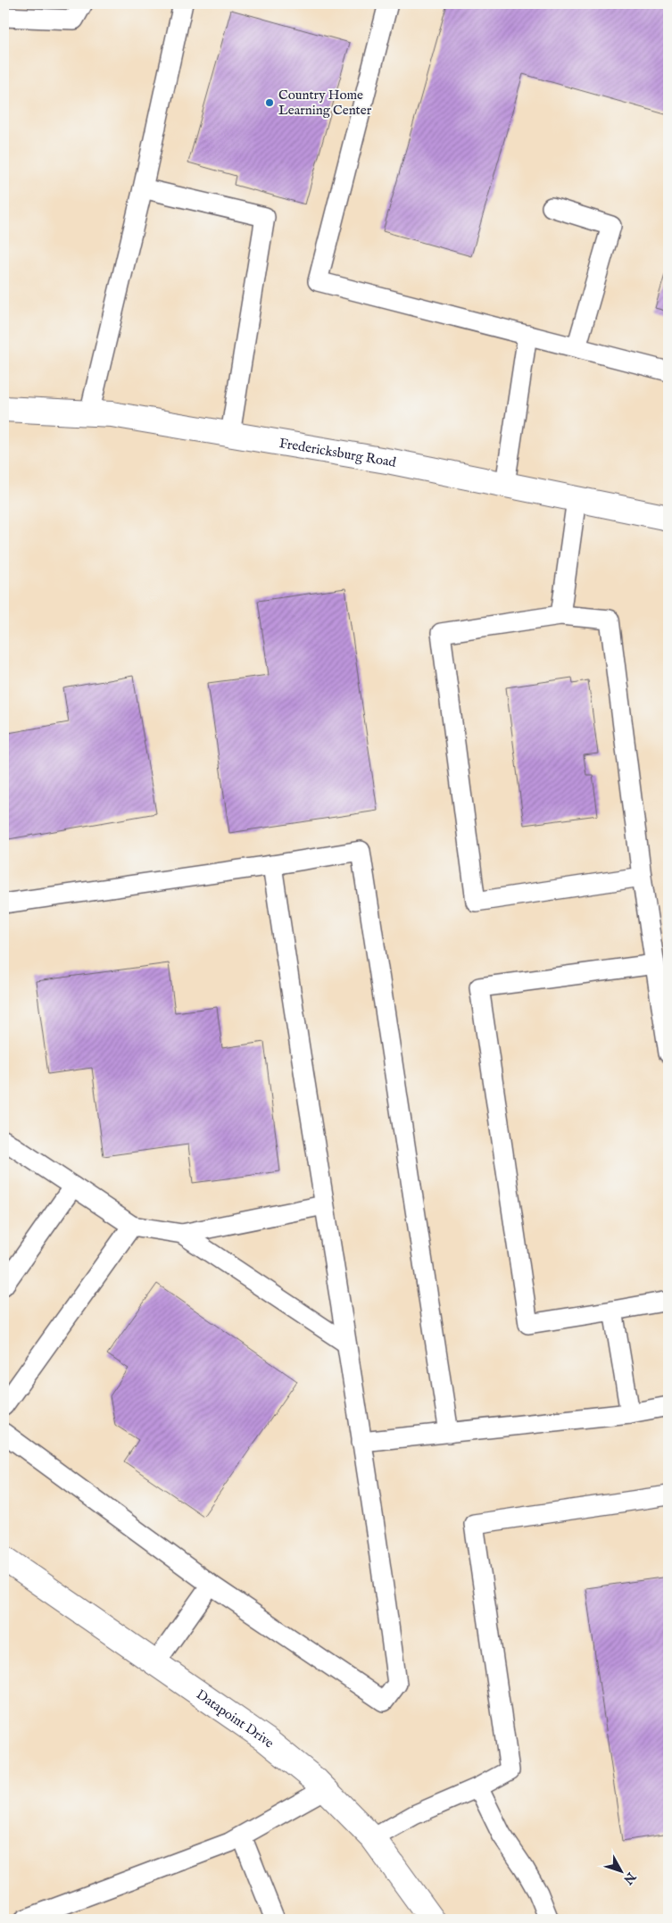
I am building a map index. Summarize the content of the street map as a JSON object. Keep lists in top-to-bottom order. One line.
{"streets":{"main road":["Fredericksburg Road","Datapoint Drive"]},"places":["Country Home Learning Center"],"north":"bottom right"}
